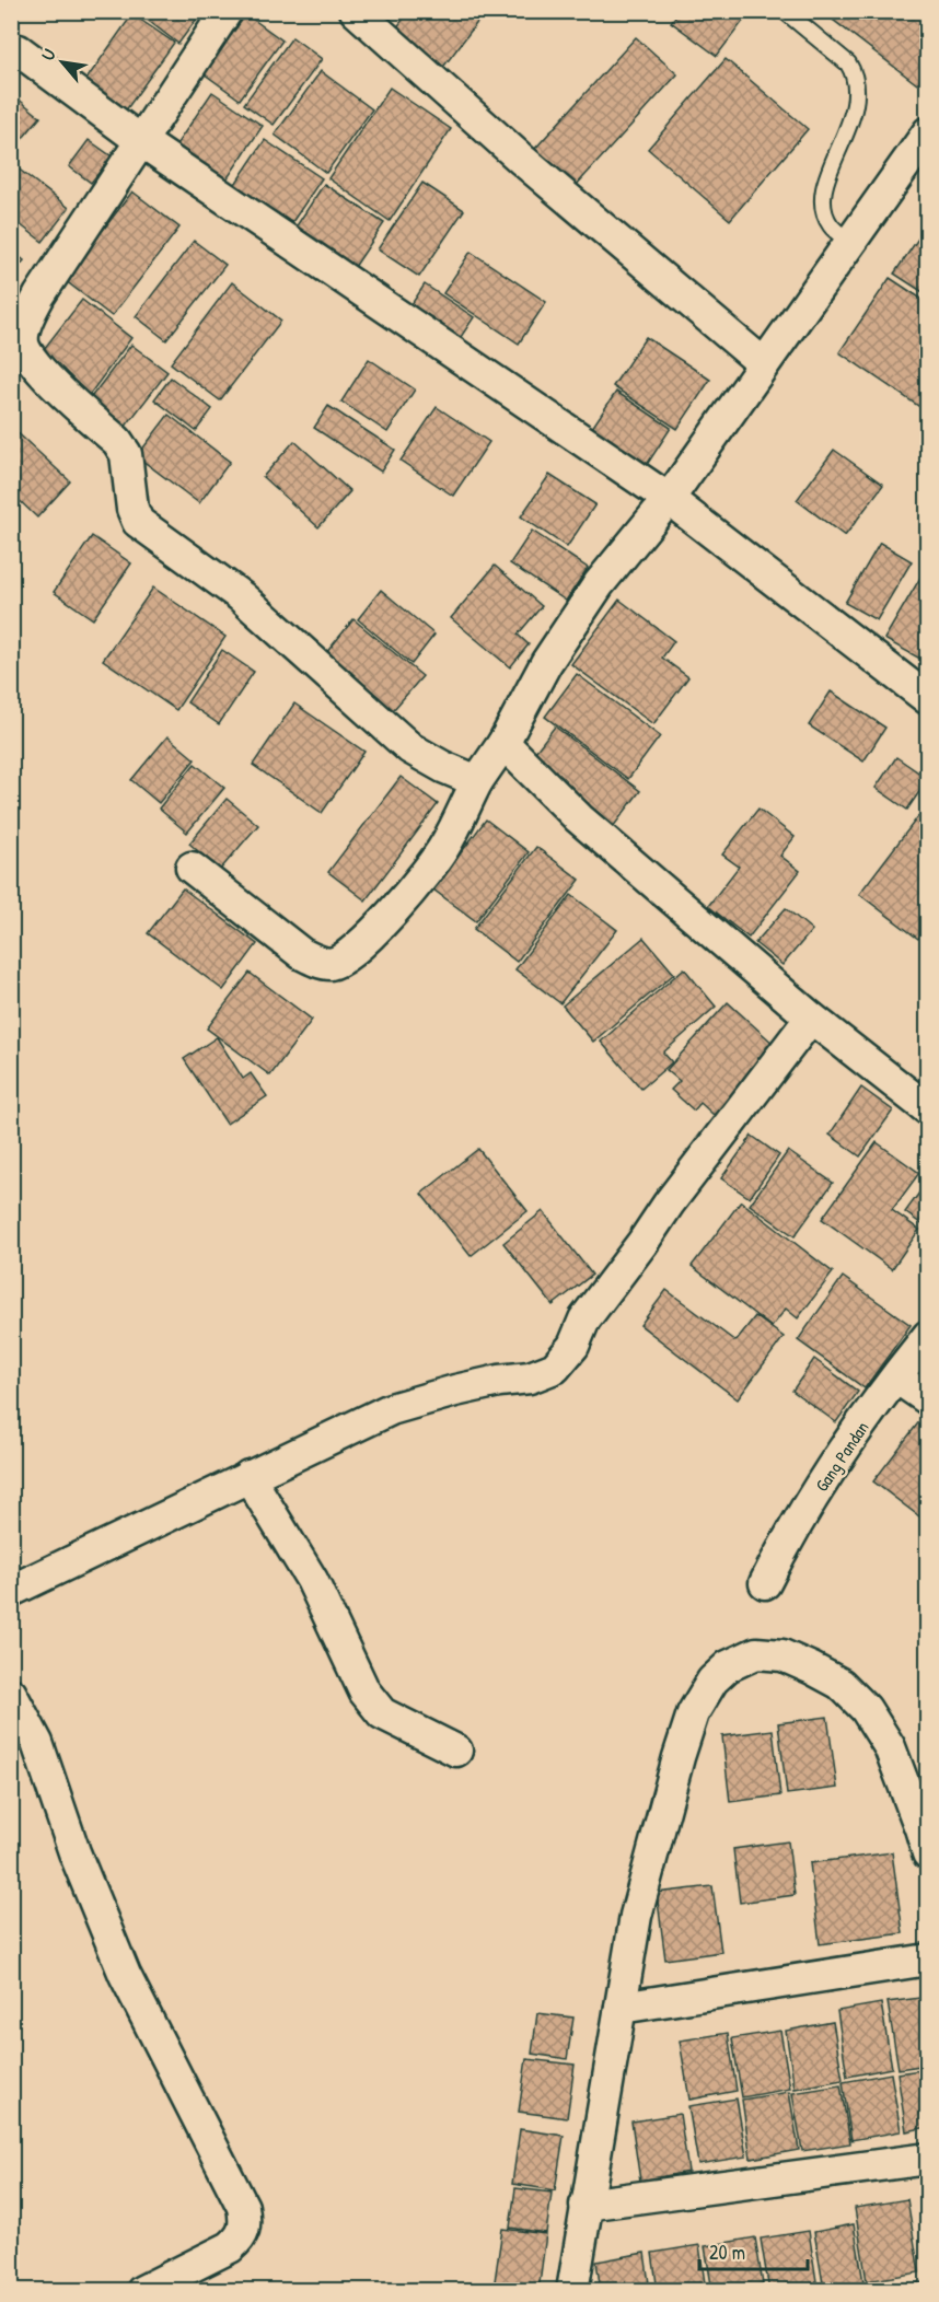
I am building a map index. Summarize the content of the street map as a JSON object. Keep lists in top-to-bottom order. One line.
{"streets":{"street":["Gang Pandan"]},"scale_bar":"20 m","north":"top left"}
